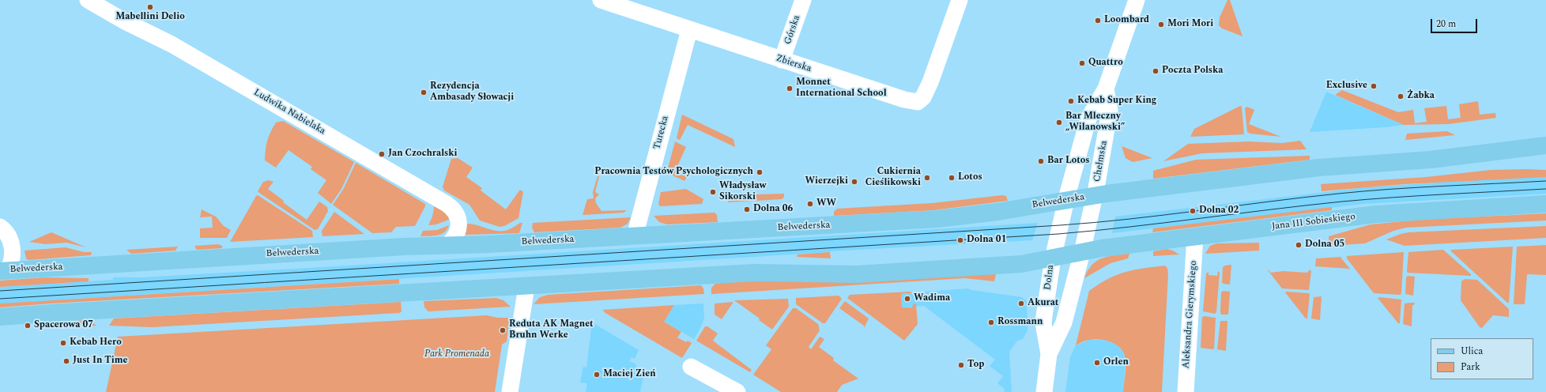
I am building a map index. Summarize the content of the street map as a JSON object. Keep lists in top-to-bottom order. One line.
{"streets":{"main road":["Belwederska","Jana III Sobieskiego"],"street":["Górska","Zbierska","Ludwika Nabielaka","Turecka","Chełmska","Dolna","Aleksandra Gierymskiego"]},"crossings":[["Górska","Zbierska"],["Zbierska","Turecka"],["Ludwika Nabielaka","Belwederska"],["Turecka","Belwederska"],["Chełmska","Belwederska"],["Chełmska","Jana III Sobieskiego"],["Chełmska","Dolna"],["Belwederska","Dolna"],["Jana III Sobieskiego","Dolna"],["Jana III Sobieskiego","Aleksandra Gierymskiego"]],"parks":["Park Promenada"],"places":["Mabellini Delio","Loombard","Mori Mori","Quattro","Poczta Polska","Exclusive","Monnet International School","Rezydencja Ambasady Słowacji","Żabka","Kebab Super King","Bar Mleczny „Wilanowski”","Jan Czochralski","Bar Lotos","Pracownia Testów Psychologicznych","Cukiernia Cieślikowski","Lotos","Wierzejki","Władysław Sikorski","WW","Dolna 06","Dolna 02","Dolna 01","Dolna 05","Wadima","Akurat","Rossmann","Spacerowa 07","Reduta AK Magnet Bruhn Werke","Kebab Hero","Just In Time","Orlen","Top","Maciej Zień"],"legend":["Ulica","Park"],"scale_bar":"20 m"}
